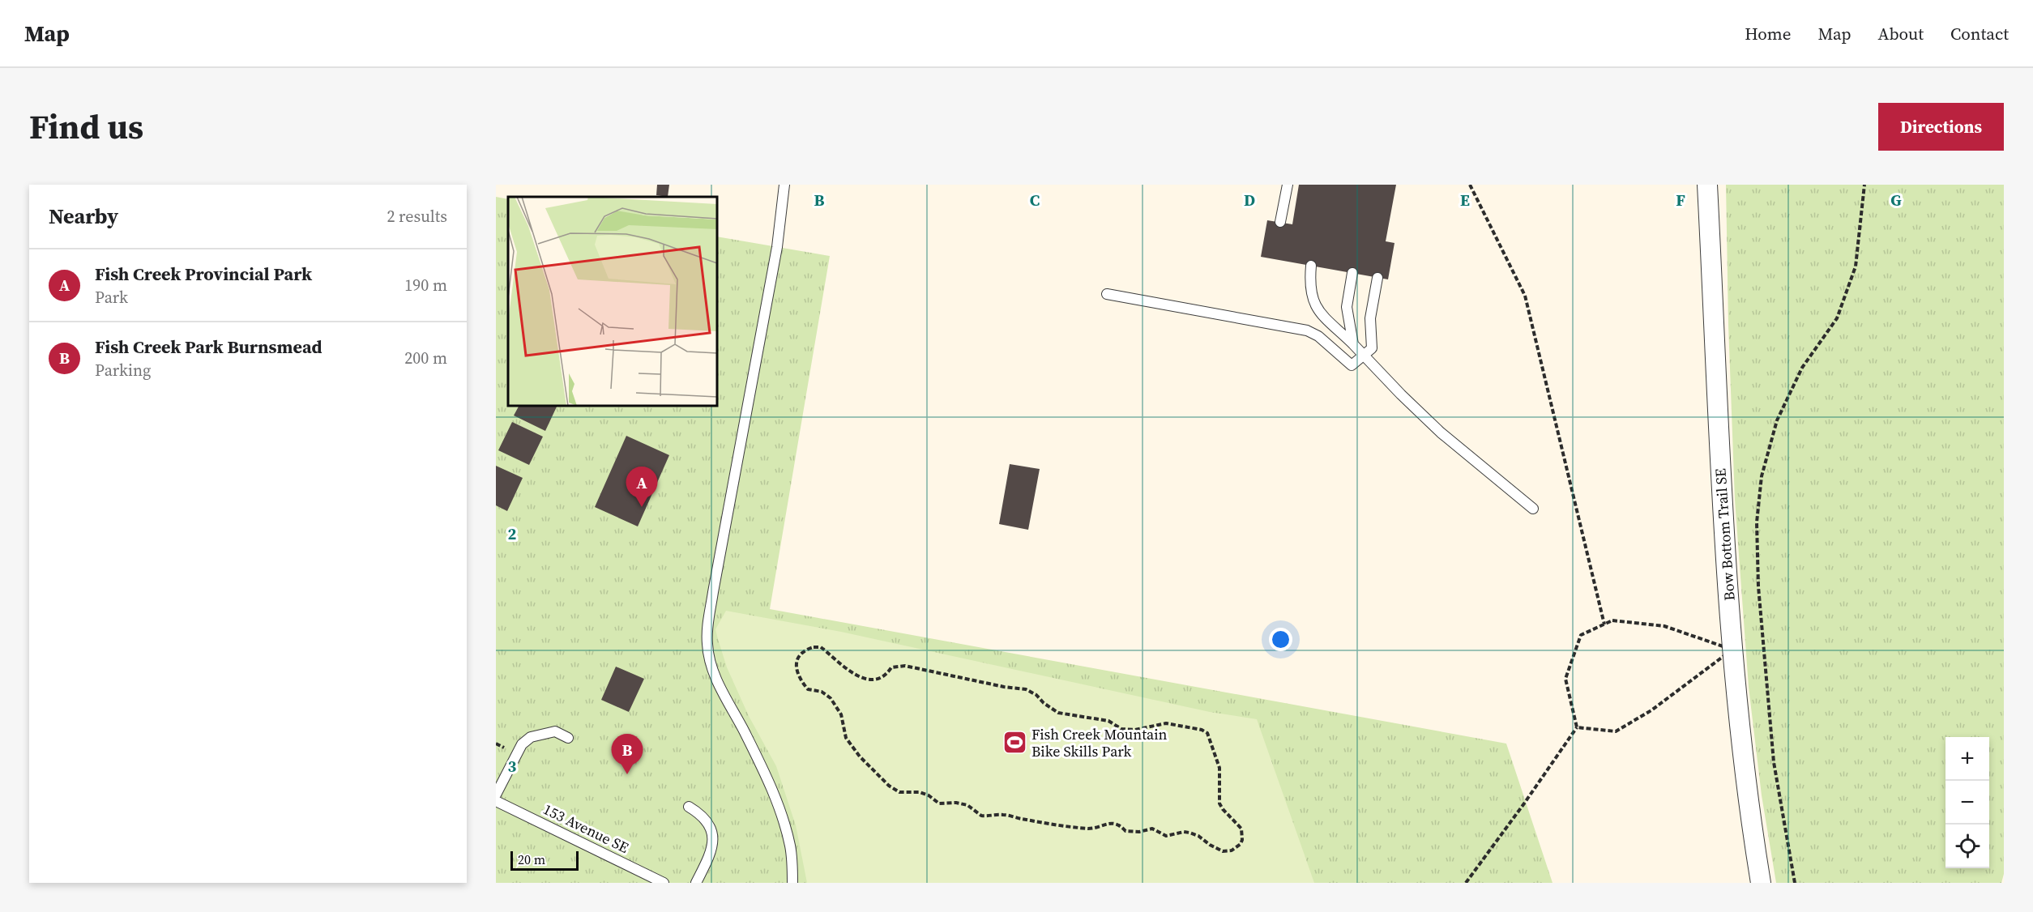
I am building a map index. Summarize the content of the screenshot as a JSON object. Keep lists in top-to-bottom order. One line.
{"streets":{"street":["Bow Bottom Trail SE"],"lane":["153 Avenue SE"]},"places":{"sports":["Fish Creek Mountain Bike Skills Park"]},"scale_bar":"20 m","page":{"header":"Map","nav":["Home","Map","About","Contact"],"title":"Find us","buttons":"Directions","heading":["Nearby","2 results"],"list":[{"mark":"A","name":"Fish Creek Provincial Park","note":"Park","value":"190 m"},{"mark":"B","name":"Fish Creek Park Burnsmead","note":"Parking","value":"200 m"}],"pins":["A","B"],"map_buttons":["+","−"],"scale":"20 m"},"grid":{"columns":["B","C","D","E","F","G"],"rows":["2","3"]}}
